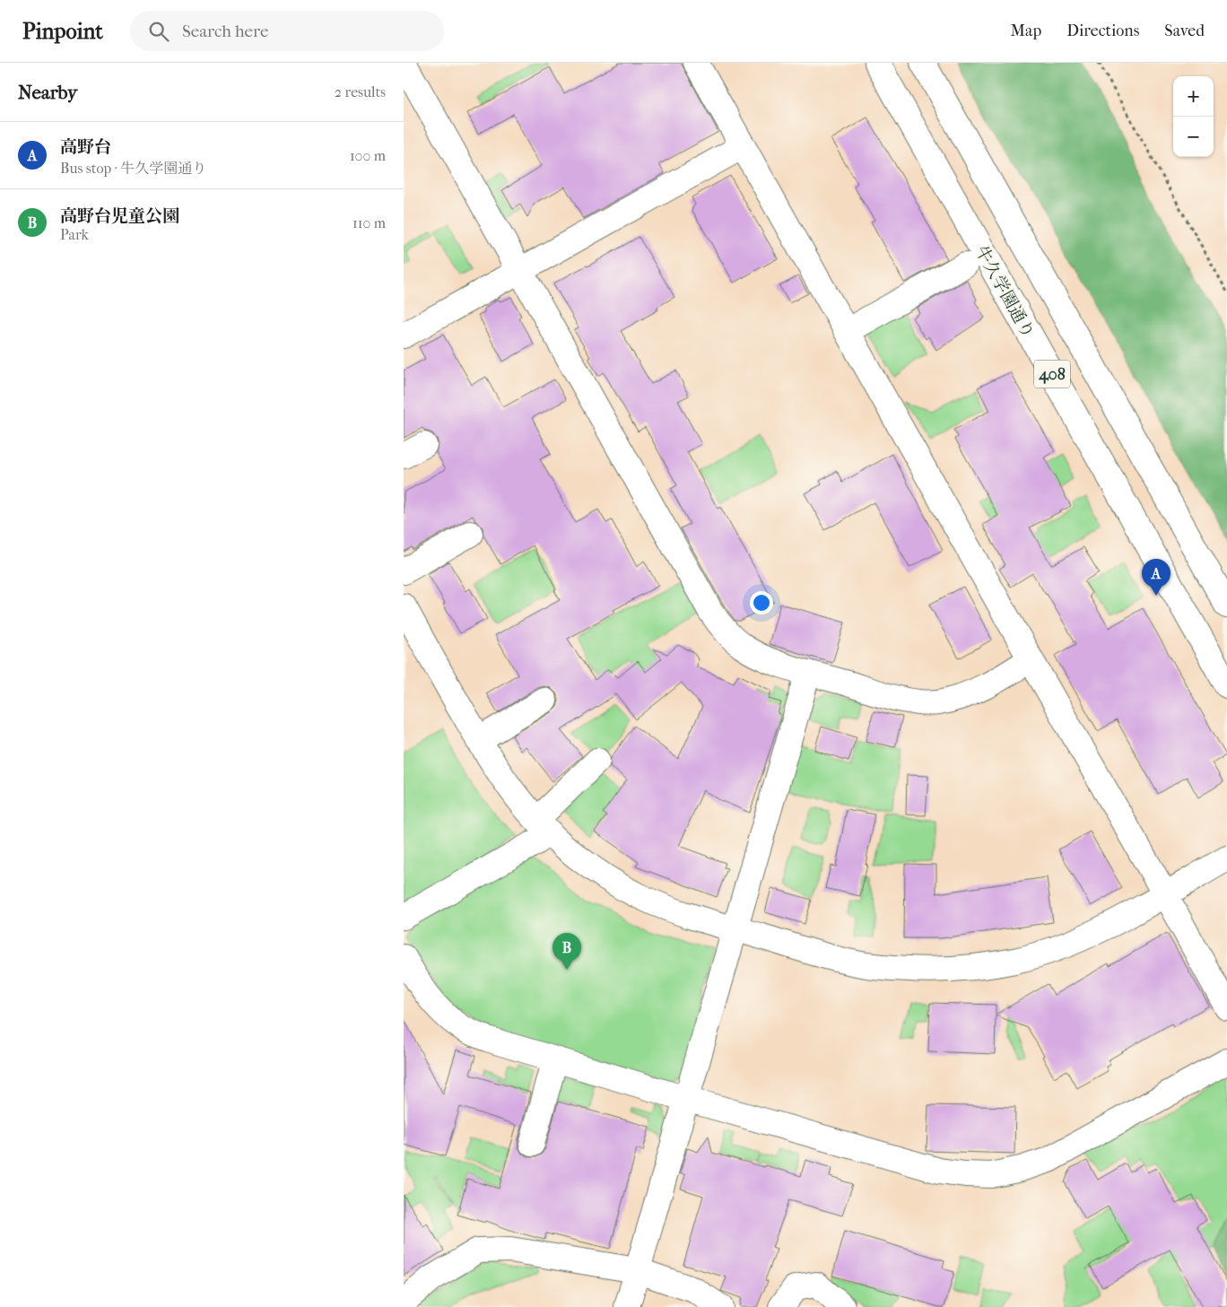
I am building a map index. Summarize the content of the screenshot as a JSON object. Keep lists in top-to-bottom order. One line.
{"streets":{"main road":["牛久学園通り","408"]},"page":{"header":"Pinpoint","search":"Search here","nav":["Map","Directions","Saved"],"heading":["Nearby","2 results"],"map_buttons":["+","−"],"list":[{"mark":"A","name":"高野台","note":"Bus stop · 牛久学園通り","value":"100 m"},{"mark":"B","name":"高野台児童公園","note":"Park","value":"110 m"}],"pins":["A","B"]}}
